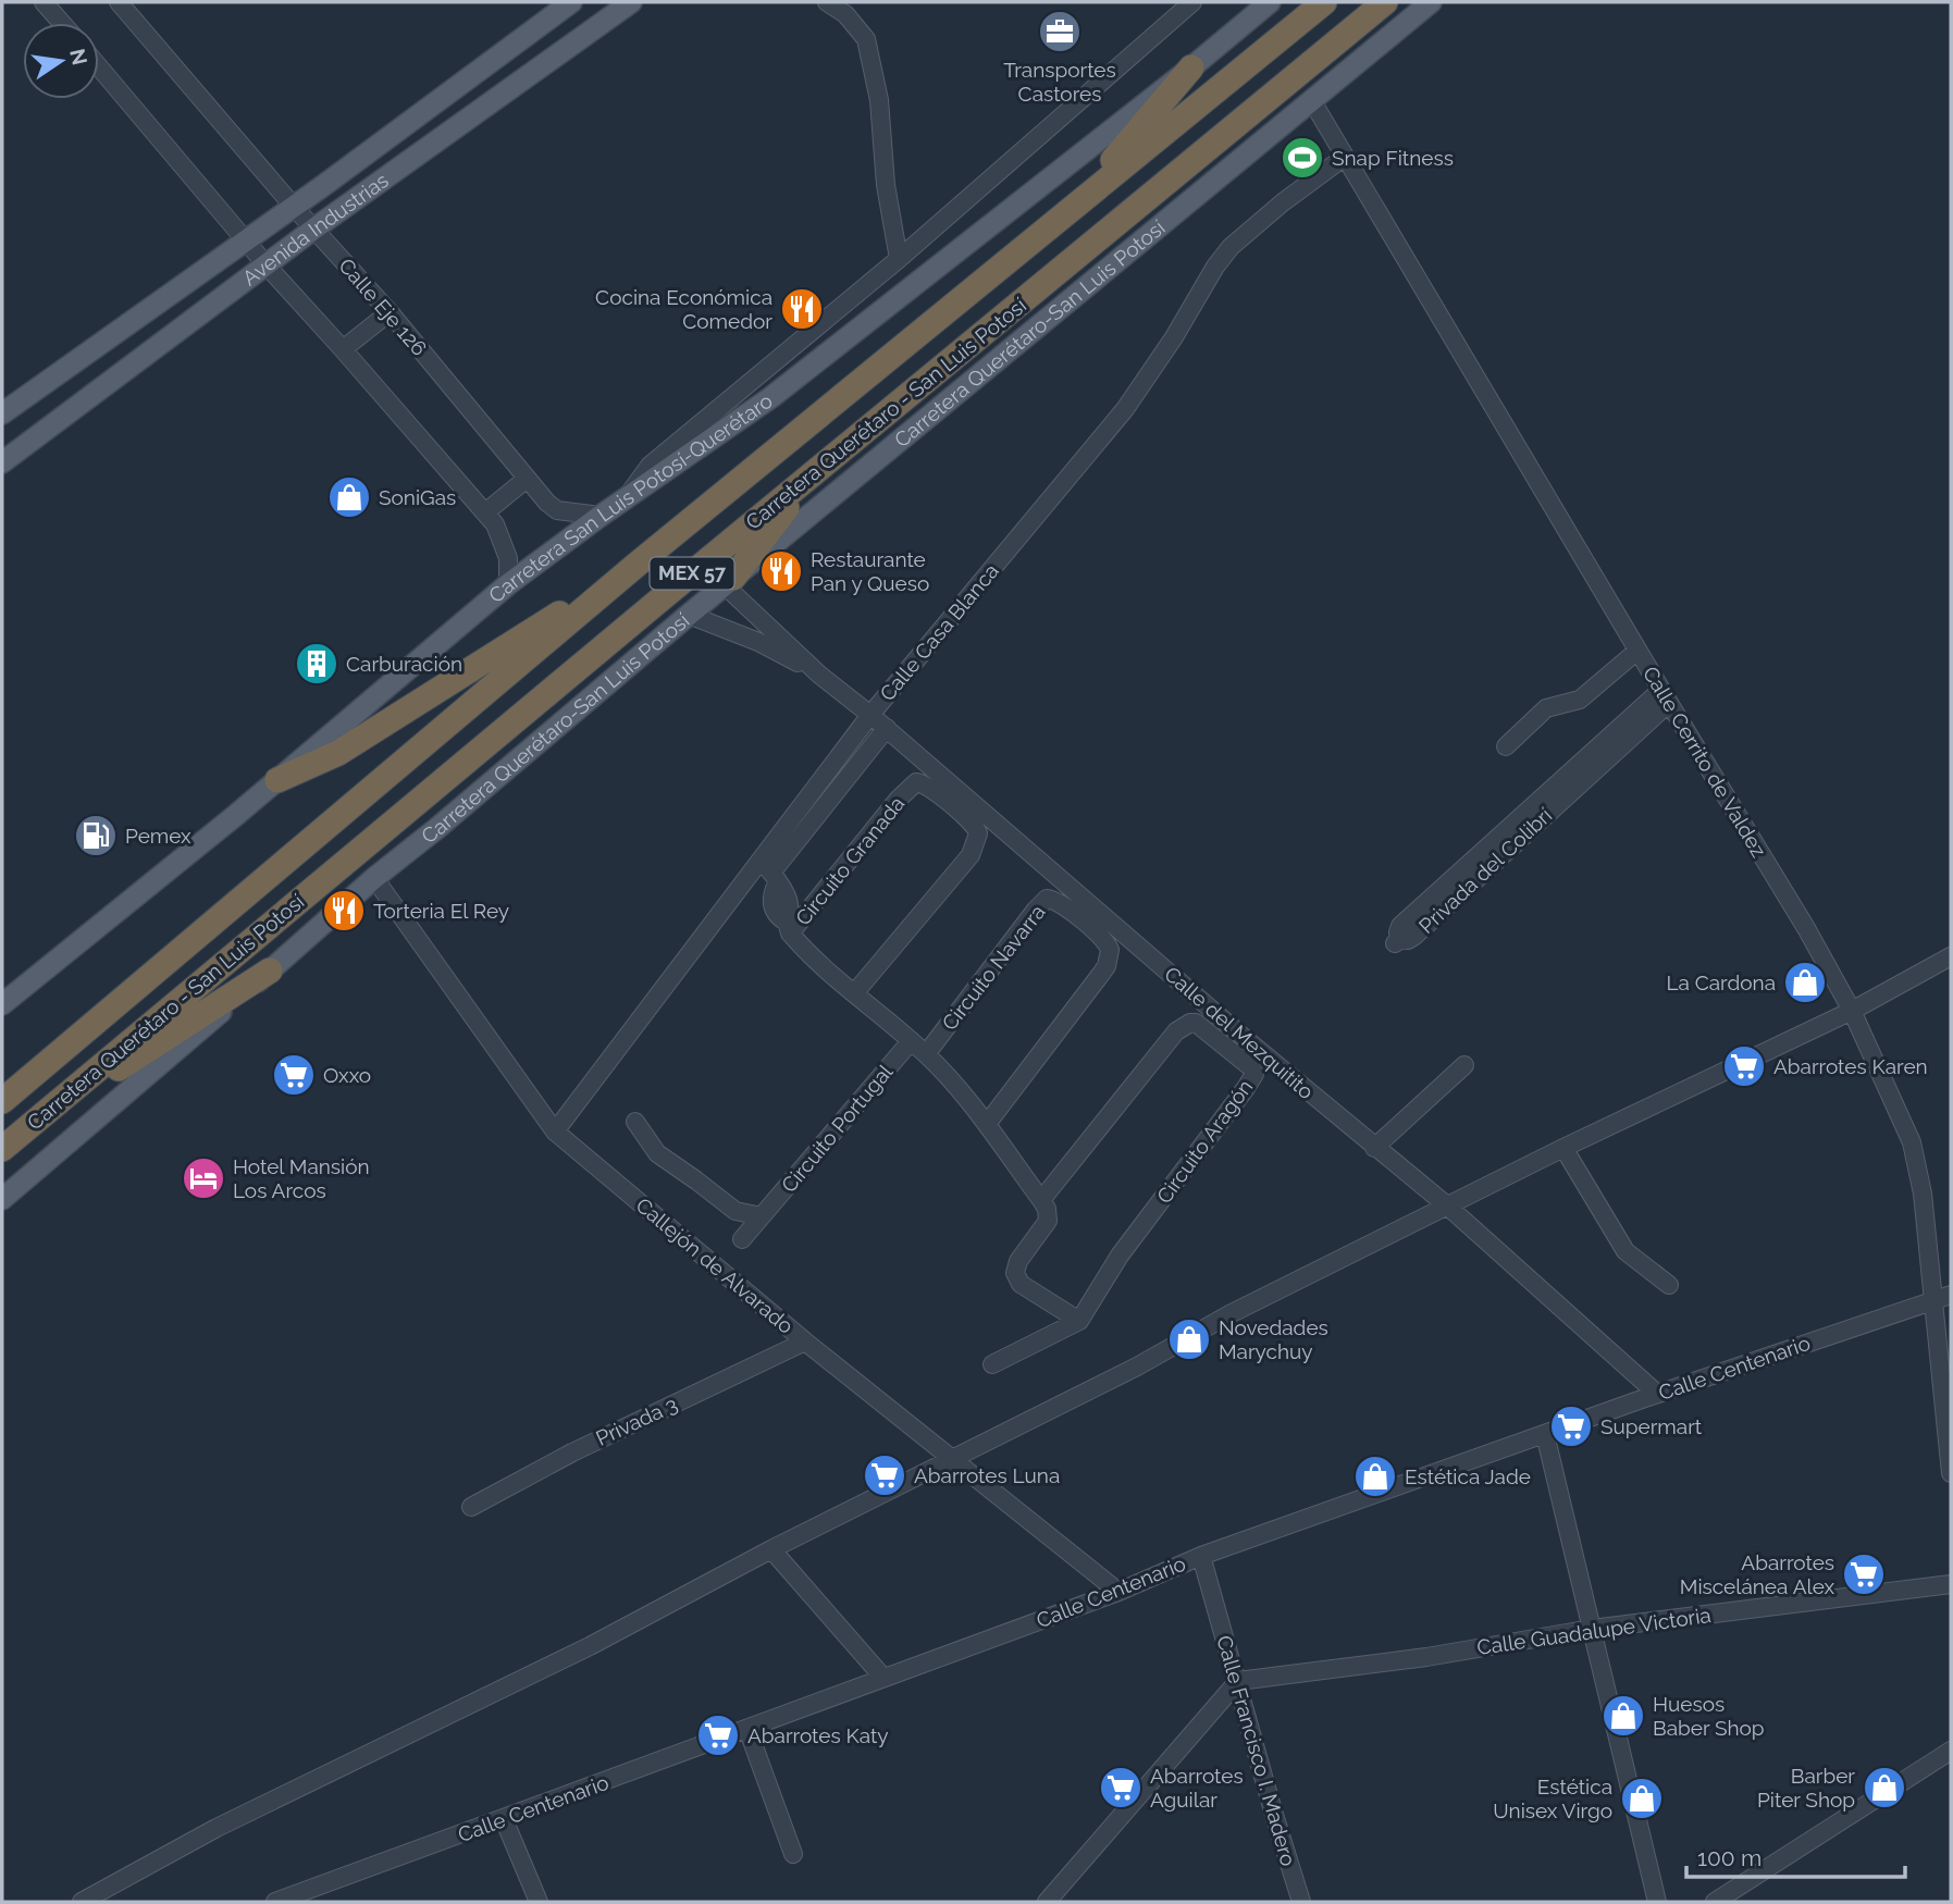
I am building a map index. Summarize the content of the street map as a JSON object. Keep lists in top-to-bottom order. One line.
{"streets":{"highway":["Carretera Querétaro - San Luis Potosí","MEX 57"],"main road":["Avenida Industrias","Carretera Querétaro-San Luis Potosí","Carretera San Luis Potosí-Querétaro"],"street":["Calle Eje 126","Calle Casa Blanca","Calle Cerrito de Valdez","Circuito Granada","Privada del Colibrí","Circuito Navarra","Calle del Mezquitito","Circuito Portugal","Circuito Aragón","Callejón de Alvarado","Calle Centenario","Privada 3","Calle Guadalupe Victoria","Calle Francisco I. Madero"]},"crossings":[["Avenida Industrias","Calle Eje 126"],["Calle Eje 126","Carretera San Luis Potosí-Querétaro"],["Carretera Querétaro-San Luis Potosí","Calle Cerrito de Valdez"],["Carretera Querétaro-San Luis Potosí","Calle del Mezquitito"],["Carretera Querétaro-San Luis Potosí","Callejón de Alvarado"],["Calle Casa Blanca","Calle Cerrito de Valdez"],["Calle Casa Blanca","Calle del Mezquitito"],["Calle Casa Blanca","Callejón de Alvarado"],["Calle Cerrito de Valdez","Privada del Colibrí"],["Calle Cerrito de Valdez","Calle Centenario"],["Calle del Mezquitito","Calle Centenario"],["Callejón de Alvarado","Calle Centenario"],["Callejón de Alvarado","Privada 3"],["Calle Centenario","Calle Francisco I. Madero"],["Calle Guadalupe Victoria","Calle Francisco I. Madero"]],"places":{"office":["Transportes Castores"],"sports":["Snap Fitness"],"restaurant":["Cocina Económica Comedor","Restaurante Pan y Queso","Torteria El Rey"],"shop":["SoniGas","La Cardona","Novedades Marychuy","Estética Jade","Huesos Baber Shop","Barber Piter Shop","Estética Unisex Virgo"],"building":["Carburación"],"fuel station":["Pemex"],"supermarket":["Abarrotes Karen","Oxxo","Supermart","Abarrotes Luna","Abarrotes Miscelánea Alex","Abarrotes Katy","Abarrotes Aguilar"],"hotel":["Hotel Mansión Los Arcos"]},"scale_bar":"100 m","north":"right"}
